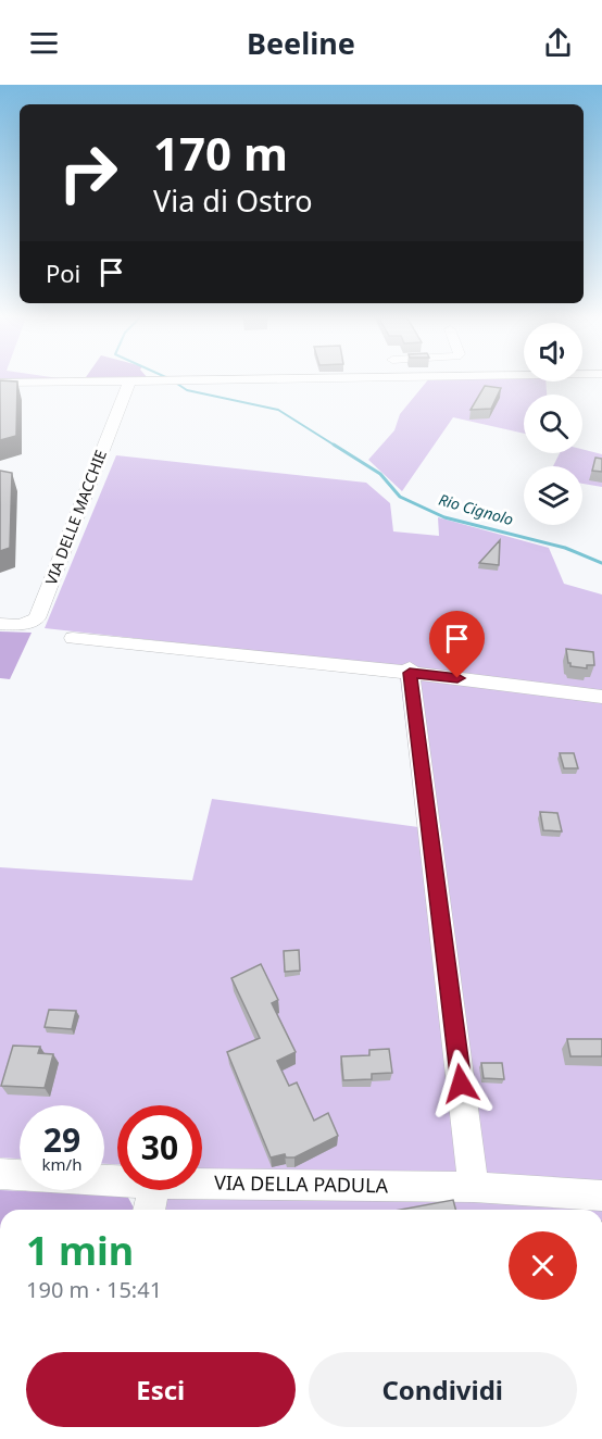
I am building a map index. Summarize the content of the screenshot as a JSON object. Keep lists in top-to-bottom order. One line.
{"streets":{"street":["VIA DELLE MACCHIE","VIA DELLA PADULA"]},"water":["Rio Cignolo"],"page":{"header":"Beeline","turn":["170 m","Via di Ostro"],"then":"Poi","speed":"29 km/h","limit":"30","heading":["1 min","190 m · 15:41"],"buttons":["Esci","Condividi"]}}
